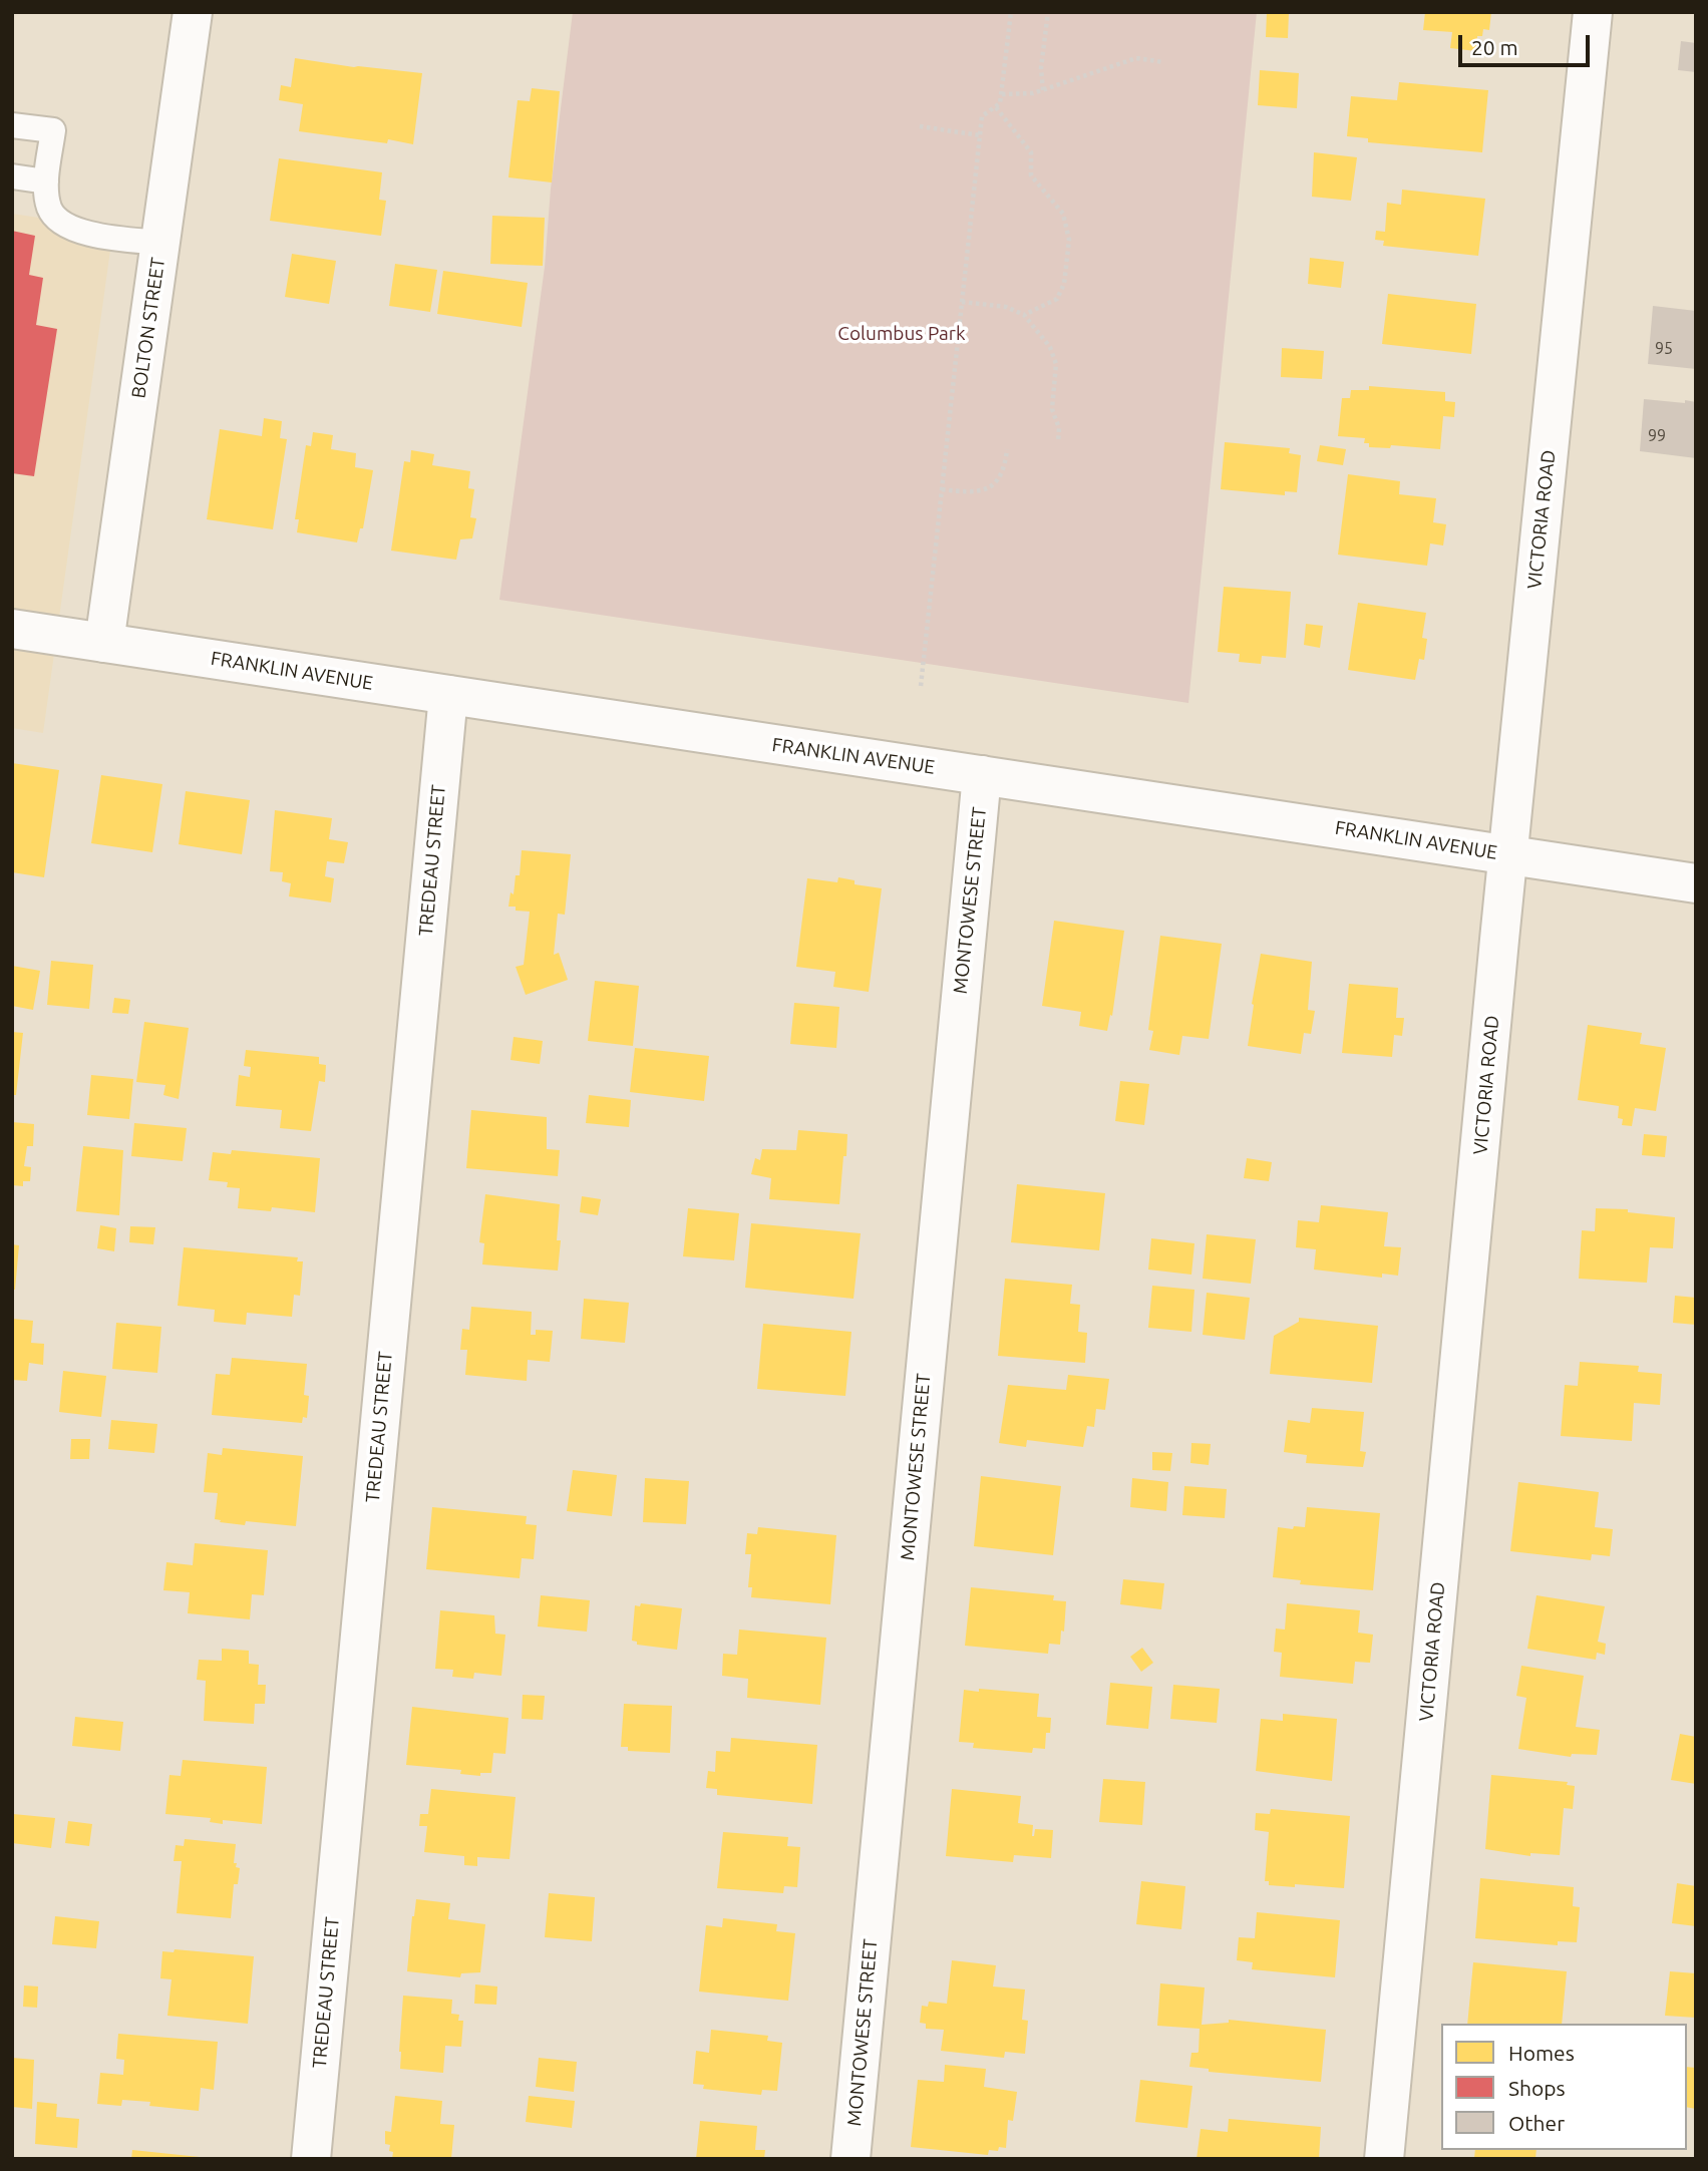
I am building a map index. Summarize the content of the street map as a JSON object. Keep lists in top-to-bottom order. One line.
{"streets":{"street":["BOLTON STREET","VICTORIA ROAD","FRANKLIN AVENUE","TREDEAU STREET","MONTOWESE STREET"]},"crossings":[["BOLTON STREET","FRANKLIN AVENUE"],["VICTORIA ROAD","FRANKLIN AVENUE"],["FRANKLIN AVENUE","TREDEAU STREET"],["FRANKLIN AVENUE","MONTOWESE STREET"]],"parks":["Columbus Park"],"house_numbers":["95","99"],"legend":["Homes","Shops","Other"],"scale_bar":"20 m"}
